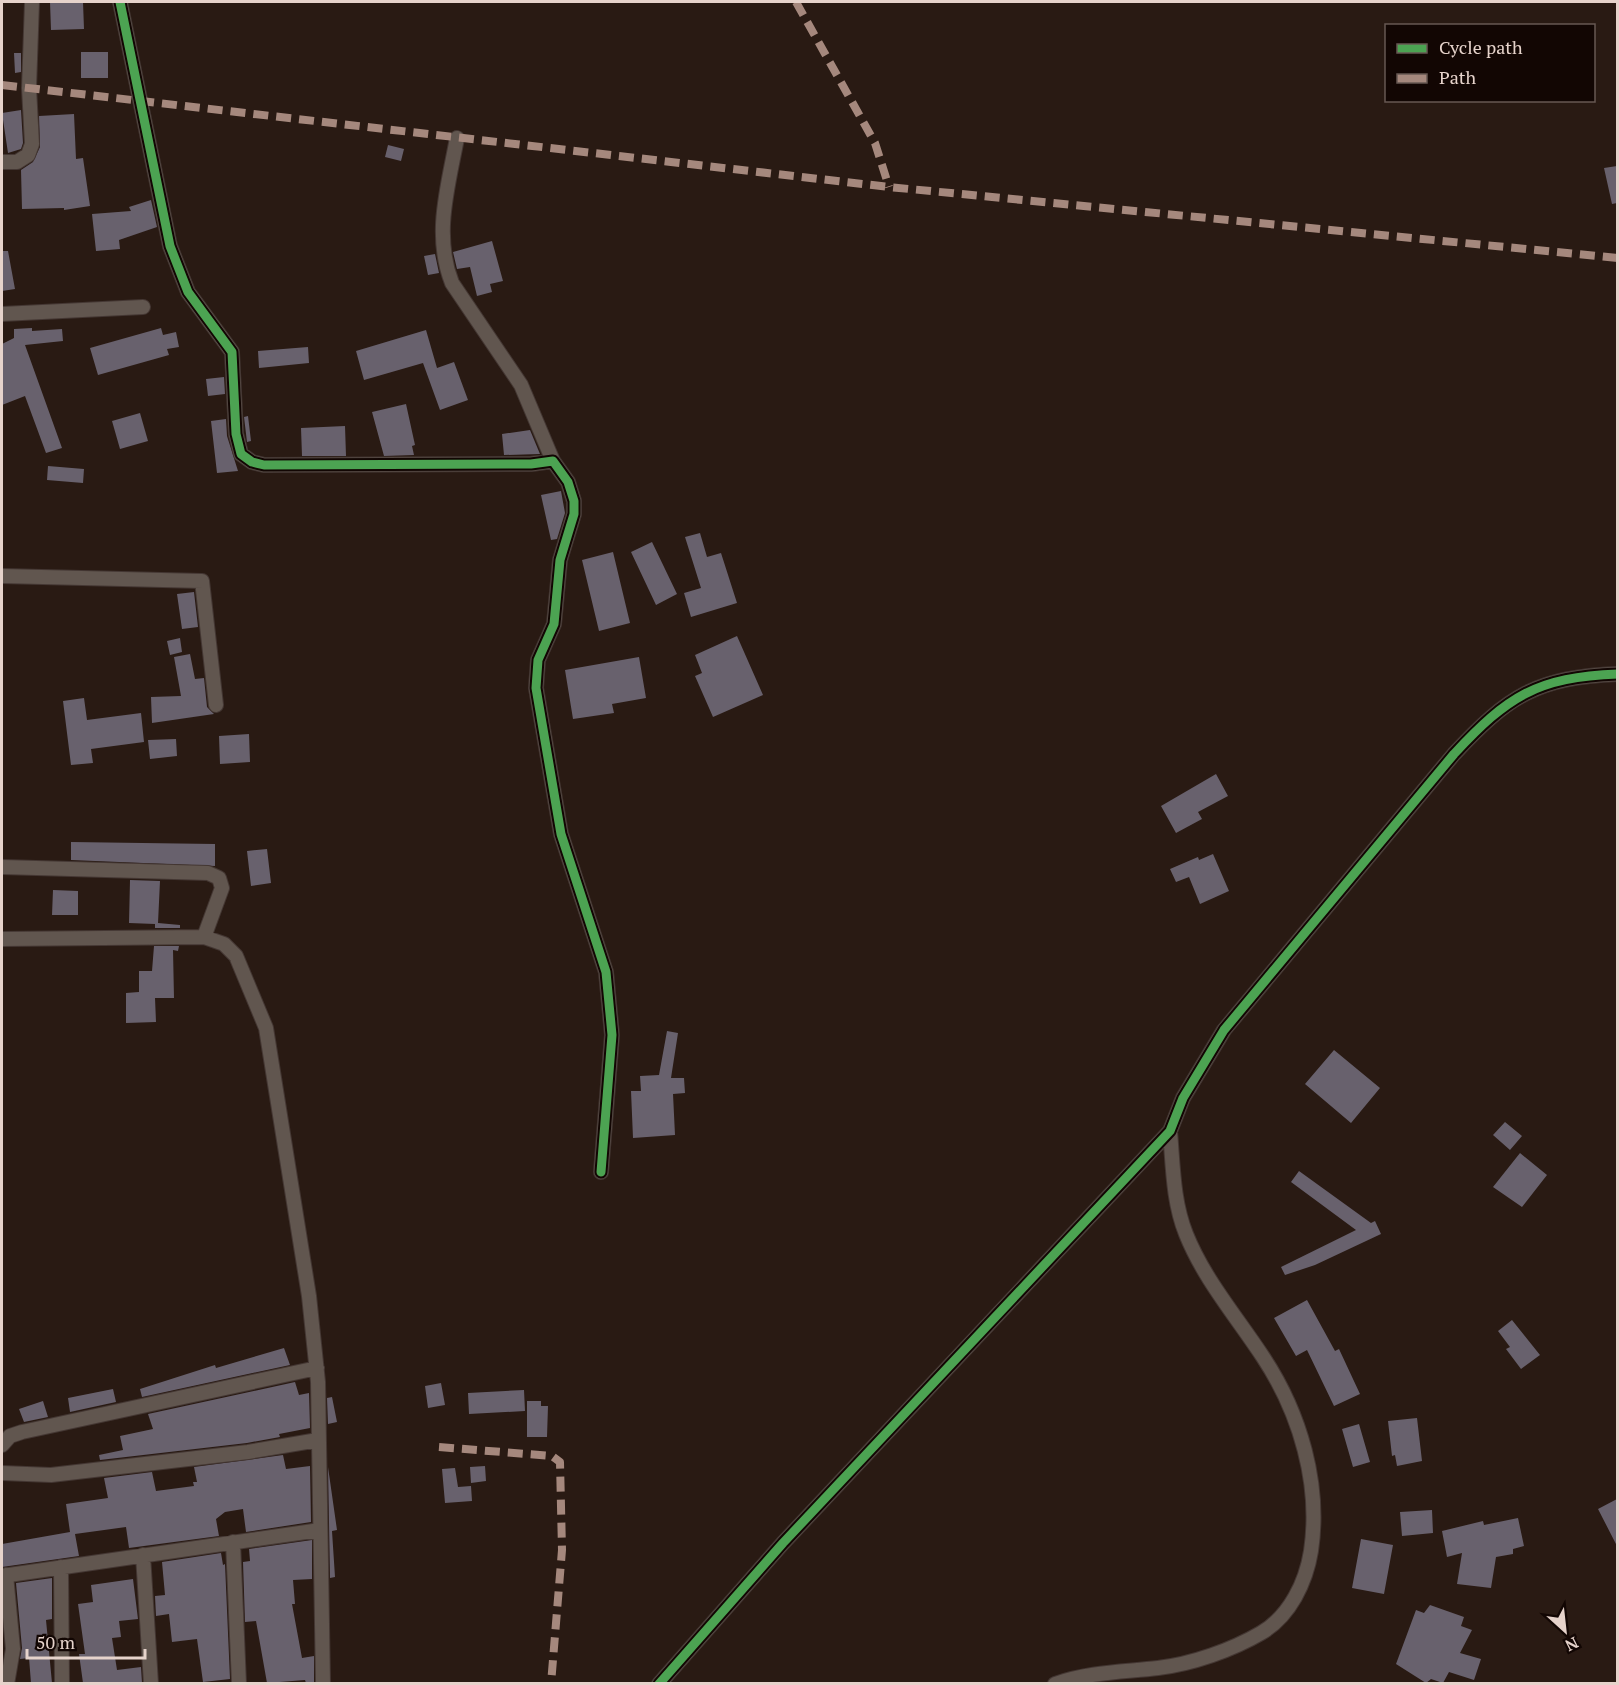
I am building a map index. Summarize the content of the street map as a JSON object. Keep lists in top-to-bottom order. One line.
{"legend":["Cycle path","Path"],"scale_bar":"50 m","north":"bottom right"}
